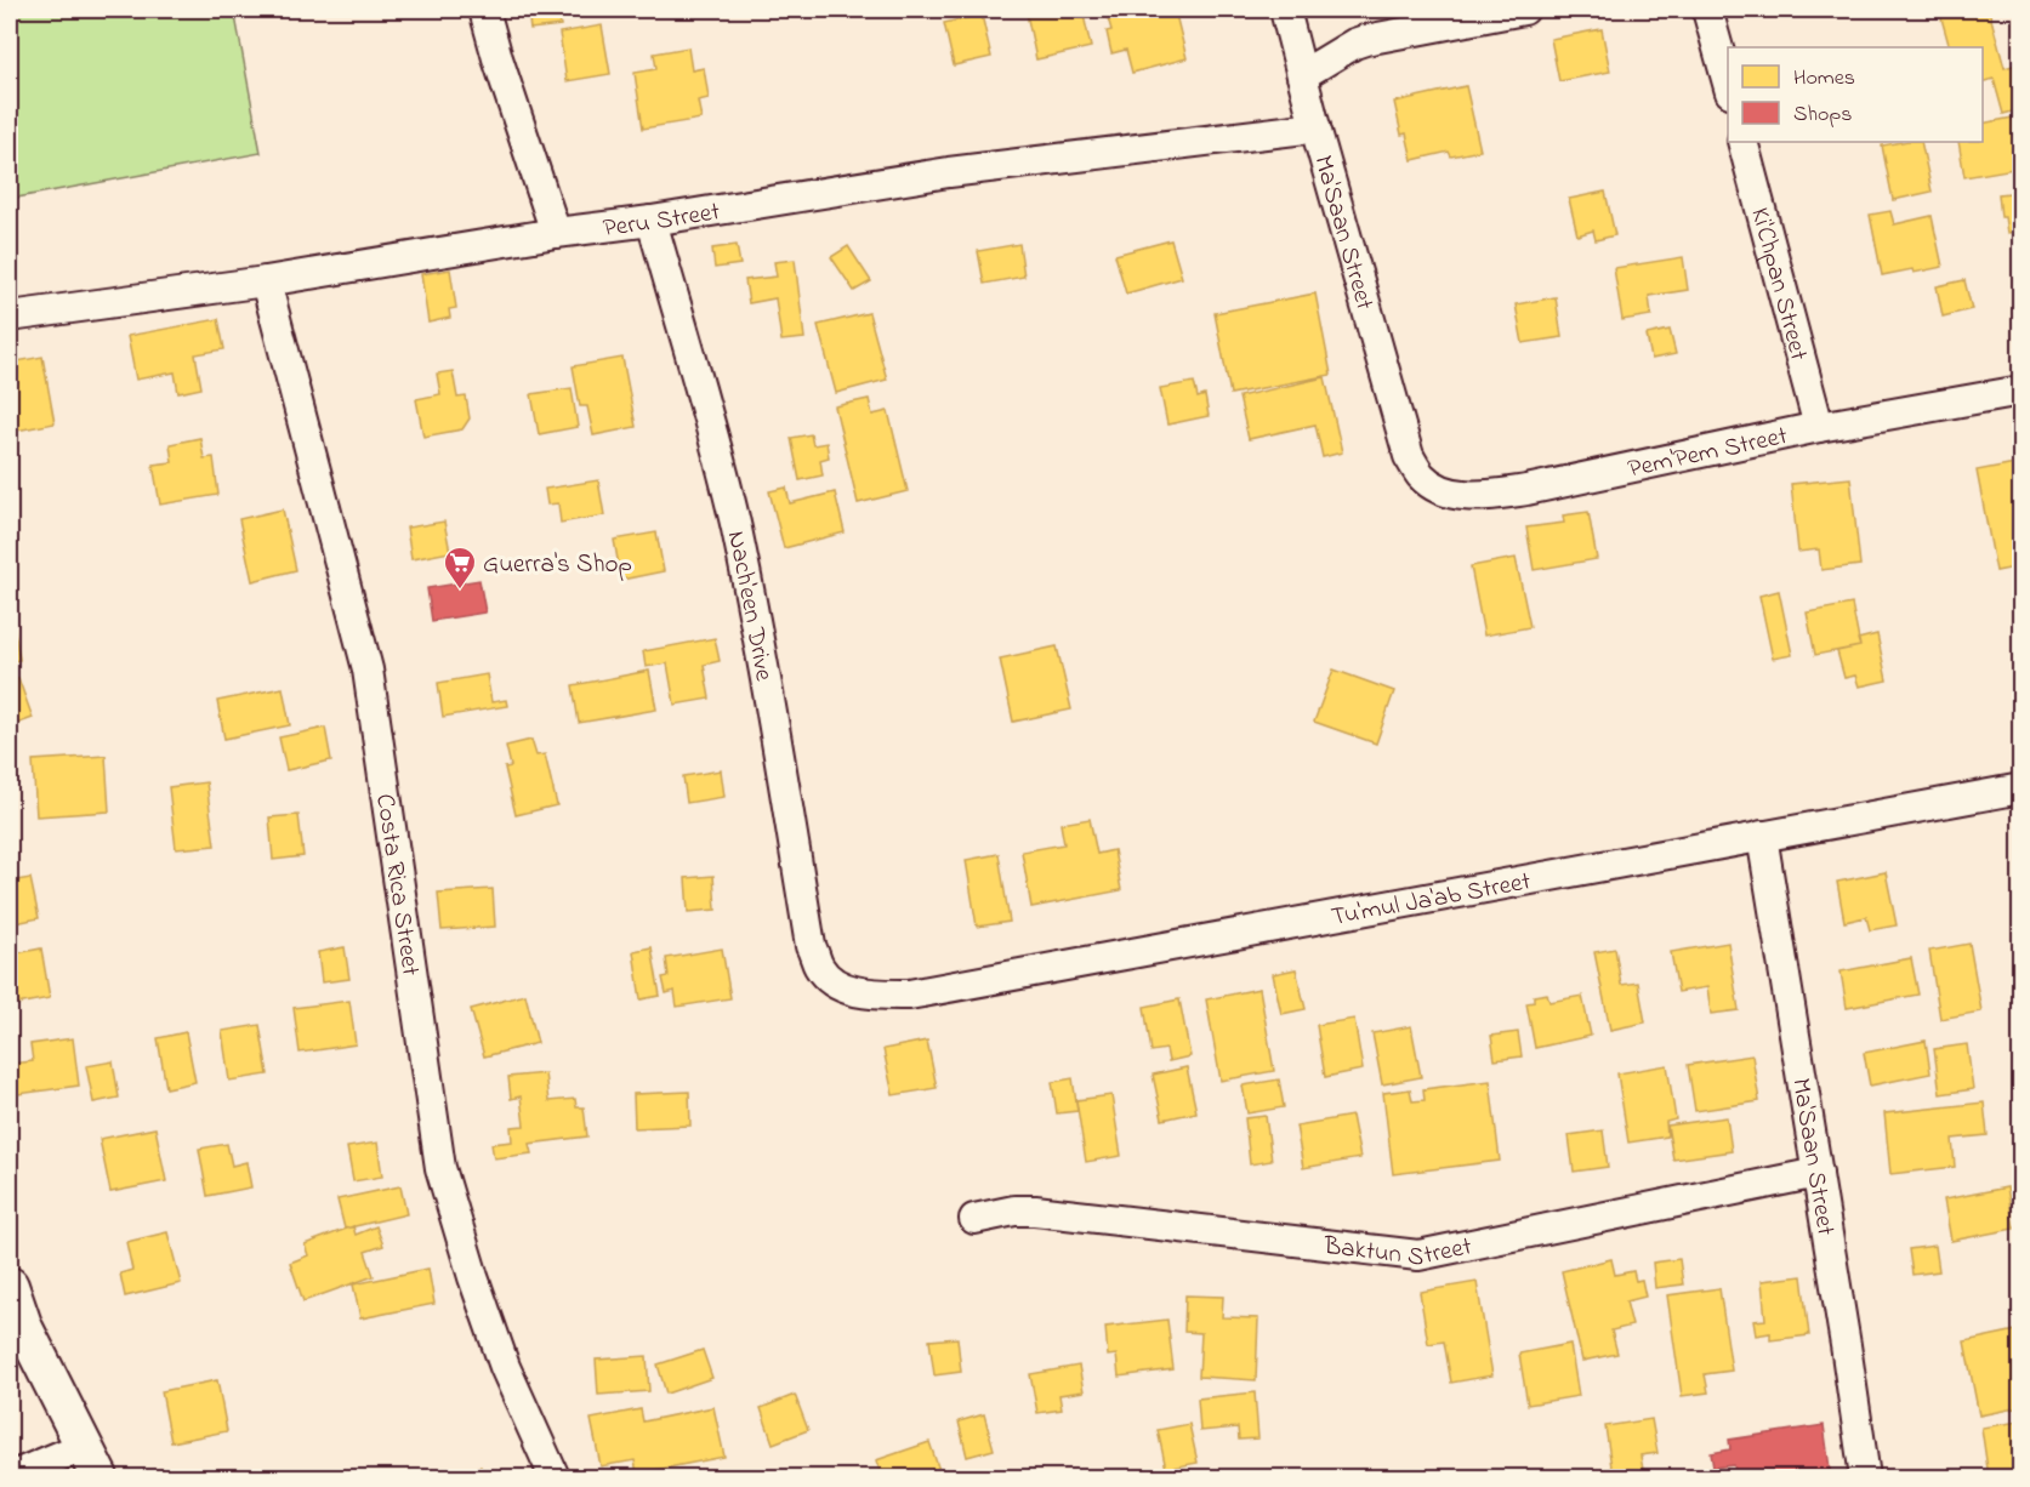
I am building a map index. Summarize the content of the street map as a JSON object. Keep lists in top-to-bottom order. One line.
{"streets":{"street":["Peru Street","Ma'Saan Street","Ki'Chpan Street","Pem'Pem Street","Nach'een Drive","Costa Rica Street","Tu'mul Ja'ab Street","Baktun Street"]},"crossings":[["Peru Street","Ma'Saan Street"],["Peru Street","Nach'een Drive"],["Peru Street","Costa Rica Street"],["Ma'Saan Street","Pem'Pem Street"],["Ma'Saan Street","Tu'mul Ja'ab Street"],["Ma'Saan Street","Baktun Street"],["Ki'Chpan Street","Pem'Pem Street"],["Nach'een Drive","Tu'mul Ja'ab Street"]],"places":{"supermarket":["Guerra's Shop"]},"legend":["Homes","Shops"]}
